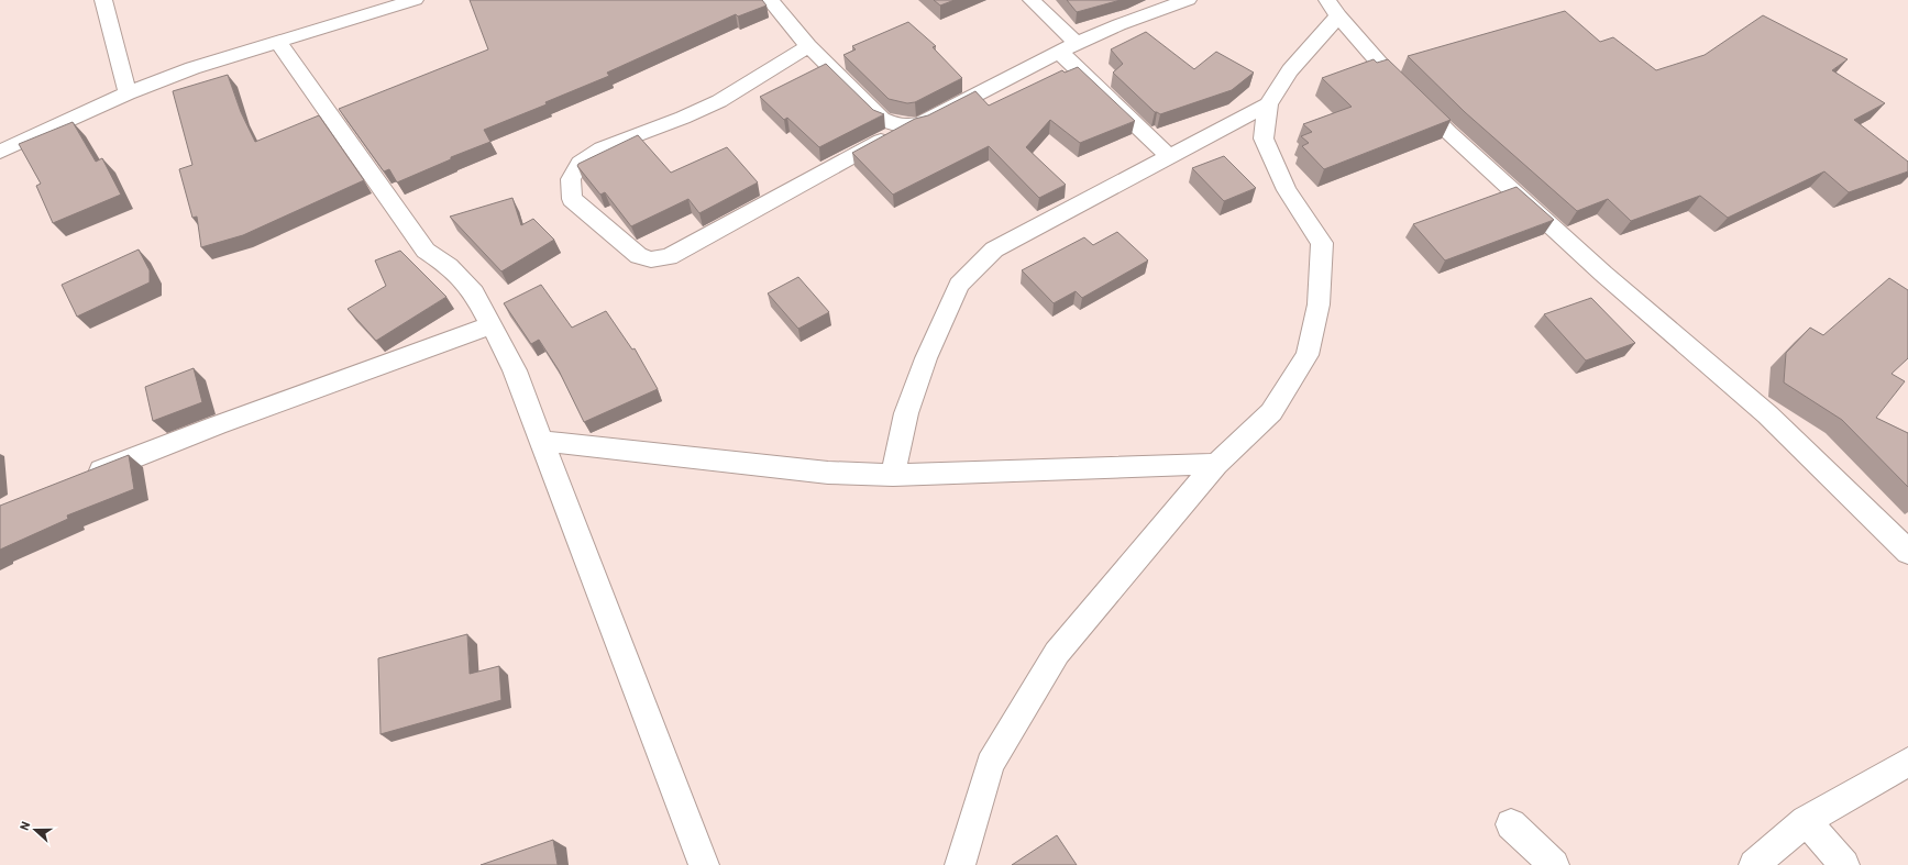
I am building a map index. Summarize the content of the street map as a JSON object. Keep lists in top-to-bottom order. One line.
{"north":"left"}
